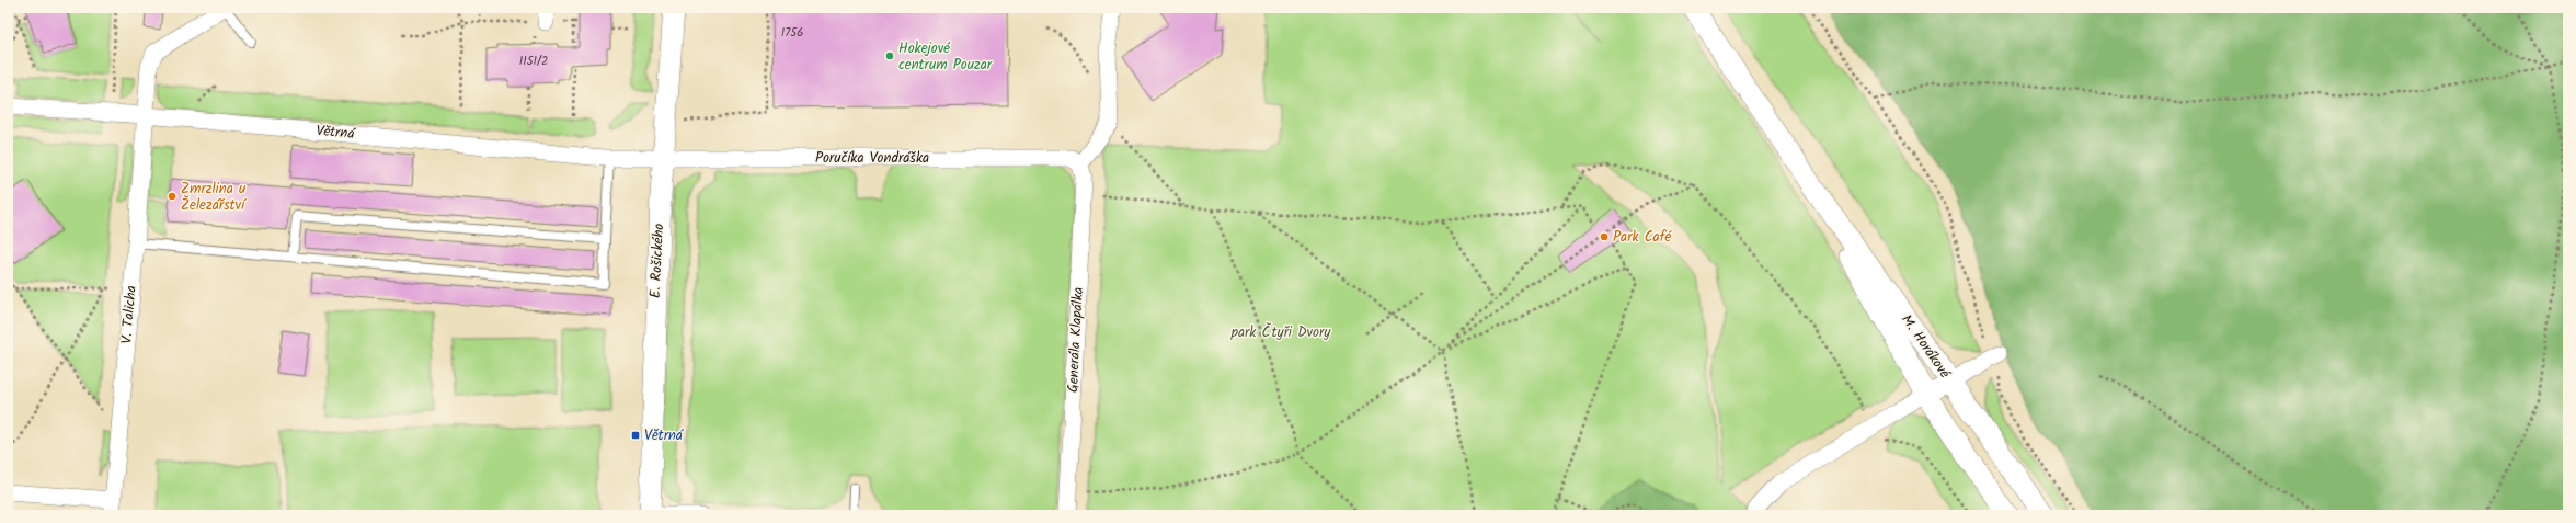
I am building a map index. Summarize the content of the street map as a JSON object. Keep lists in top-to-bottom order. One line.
{"streets":{"street":["Větrná","Poručíka Vondráška","E. Rošického","V. Talicha","Generála Klapálka","M. Horákové"]},"crossings":[["Větrná","Poručíka Vondráška"],["Větrná","E. Rošického"],["Větrná","V. Talicha"],["Poručíka Vondráška","E. Rošického"],["Poručíka Vondráška","Generála Klapálka"]],"parks":["park Čtyři Dvory"],"places":{"other":["Hokejové centrum Pouzar","Zmrzlina u Železářství","Park Café"],"transit":["Větrná"]},"house_numbers":["1756","1151/2"]}
